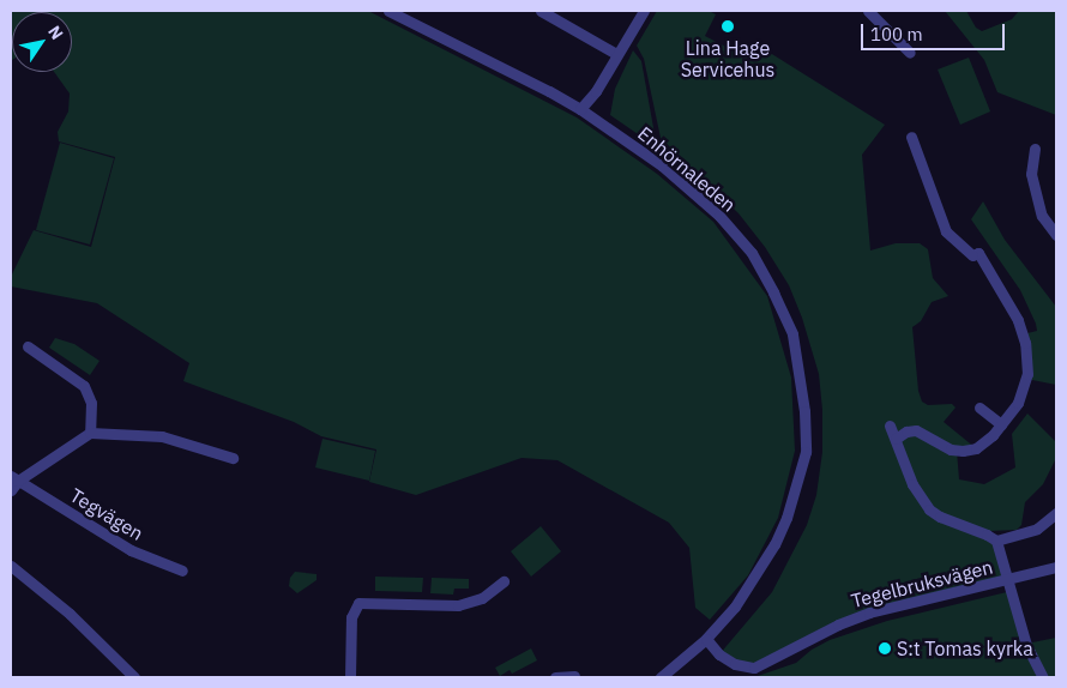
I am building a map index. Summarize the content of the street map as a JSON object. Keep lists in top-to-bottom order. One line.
{"streets":{"street":["Enhörnaleden","Tegvägen","Tegelbruksvägen"]},"crossings":[["Enhörnaleden","Tegelbruksvägen"]],"places":["Lina Hage Servicehus","S:t Tomas kyrka"],"scale_bar":"100 m","north":"top right"}
